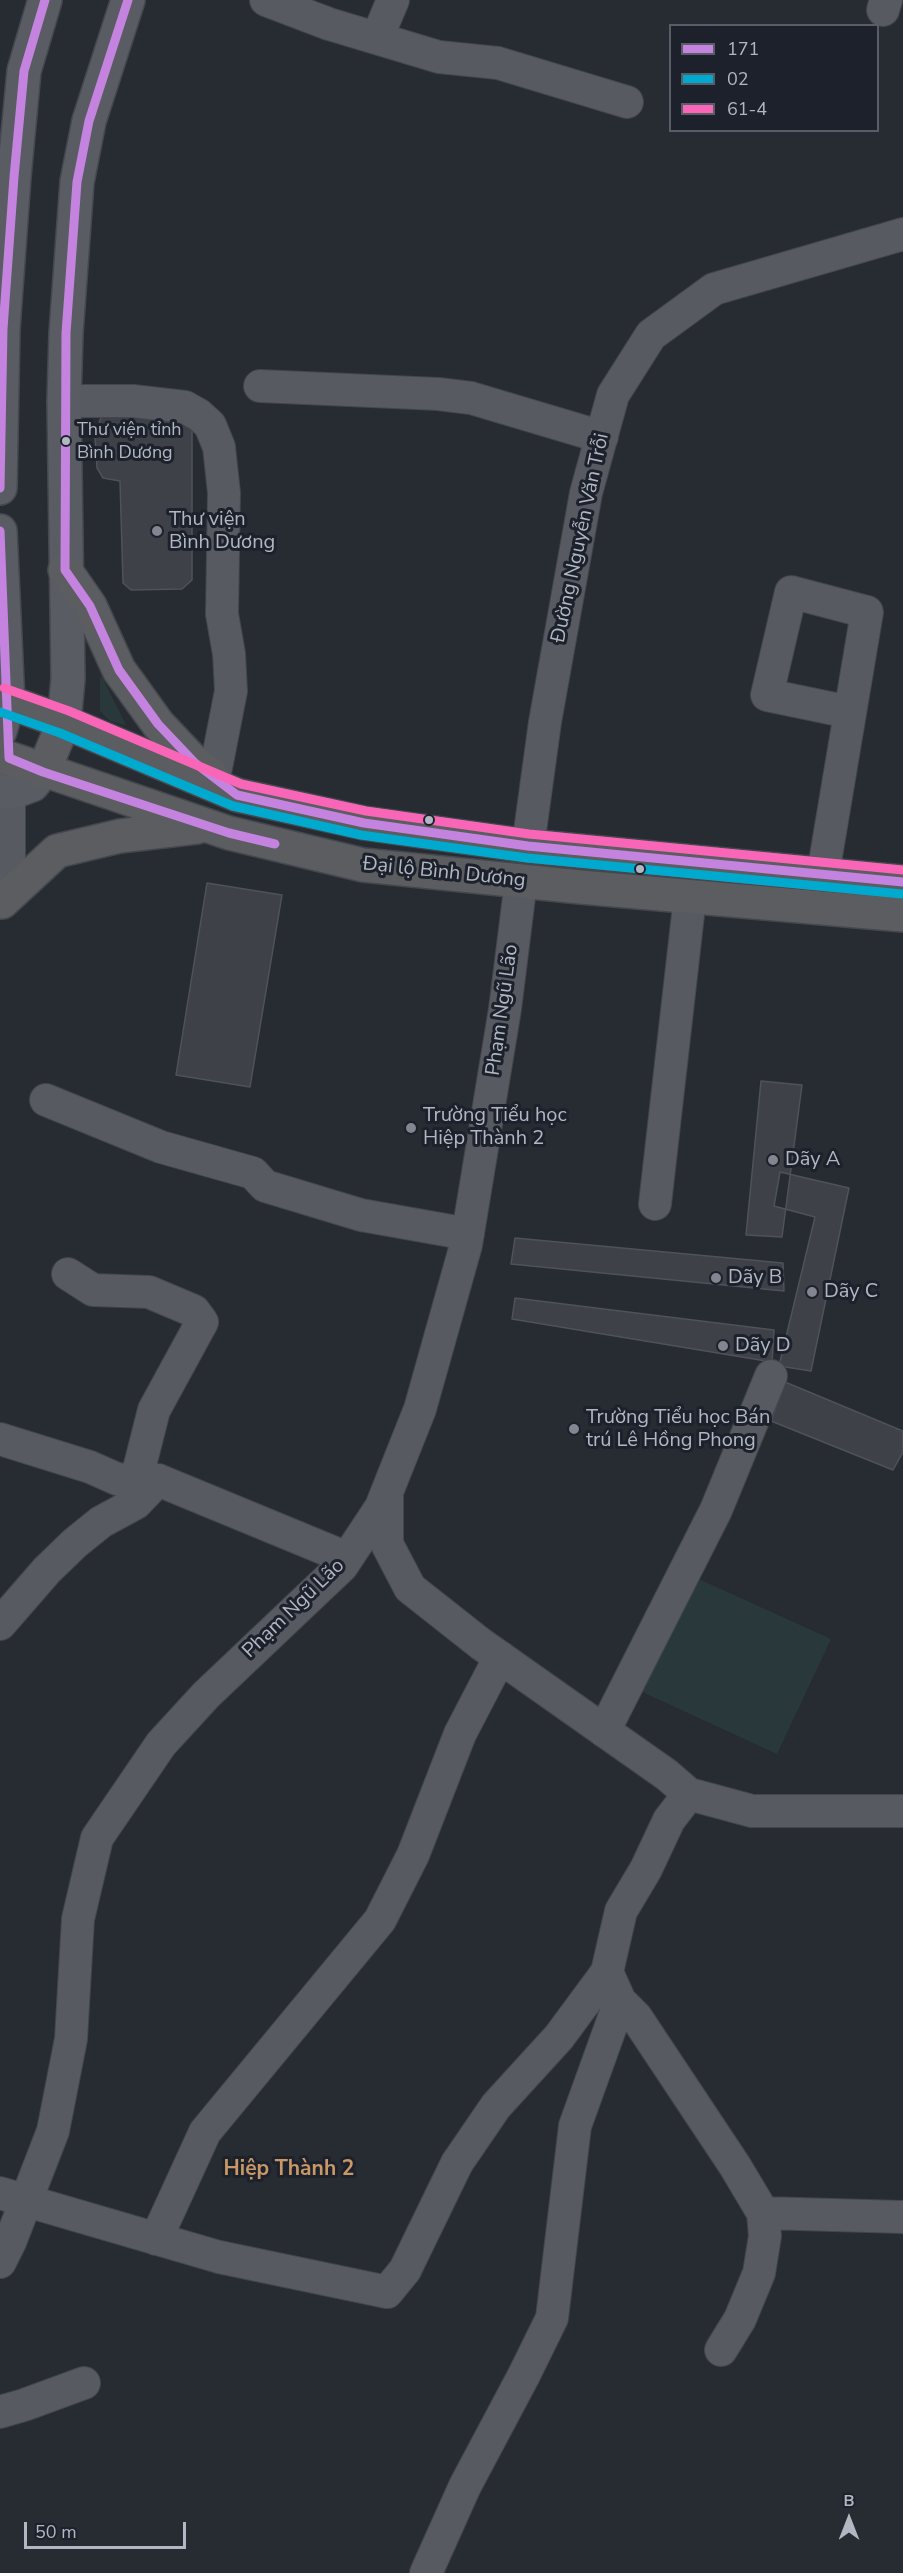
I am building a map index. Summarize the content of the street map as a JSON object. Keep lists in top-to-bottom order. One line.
{"streets":{"highway":["Đại lộ Bình Dương"],"street":["Đường Nguyễn Văn Trỗi","Phạm Ngũ Lão"]},"crossings":[["Đường Nguyễn Văn Trỗi","Đại lộ Bình Dương"],["Đại lộ Bình Dương","Phạm Ngũ Lão"]],"districts":["Hiệp Thành 2"],"places":["Thư viện tỉnh Bình Dương","Thư viện Bình Dương","Trường Tiểu học Hiệp Thành 2","Dãy A","Dãy B","Dãy C","Dãy D","Trường Tiểu học Bán trú Lê Hồng Phong"],"lines":["transit line 171","transit line 61-4","transit line 02"],"legend":["171","02","61-4"],"scale_bar":"50 m","north":"top"}
